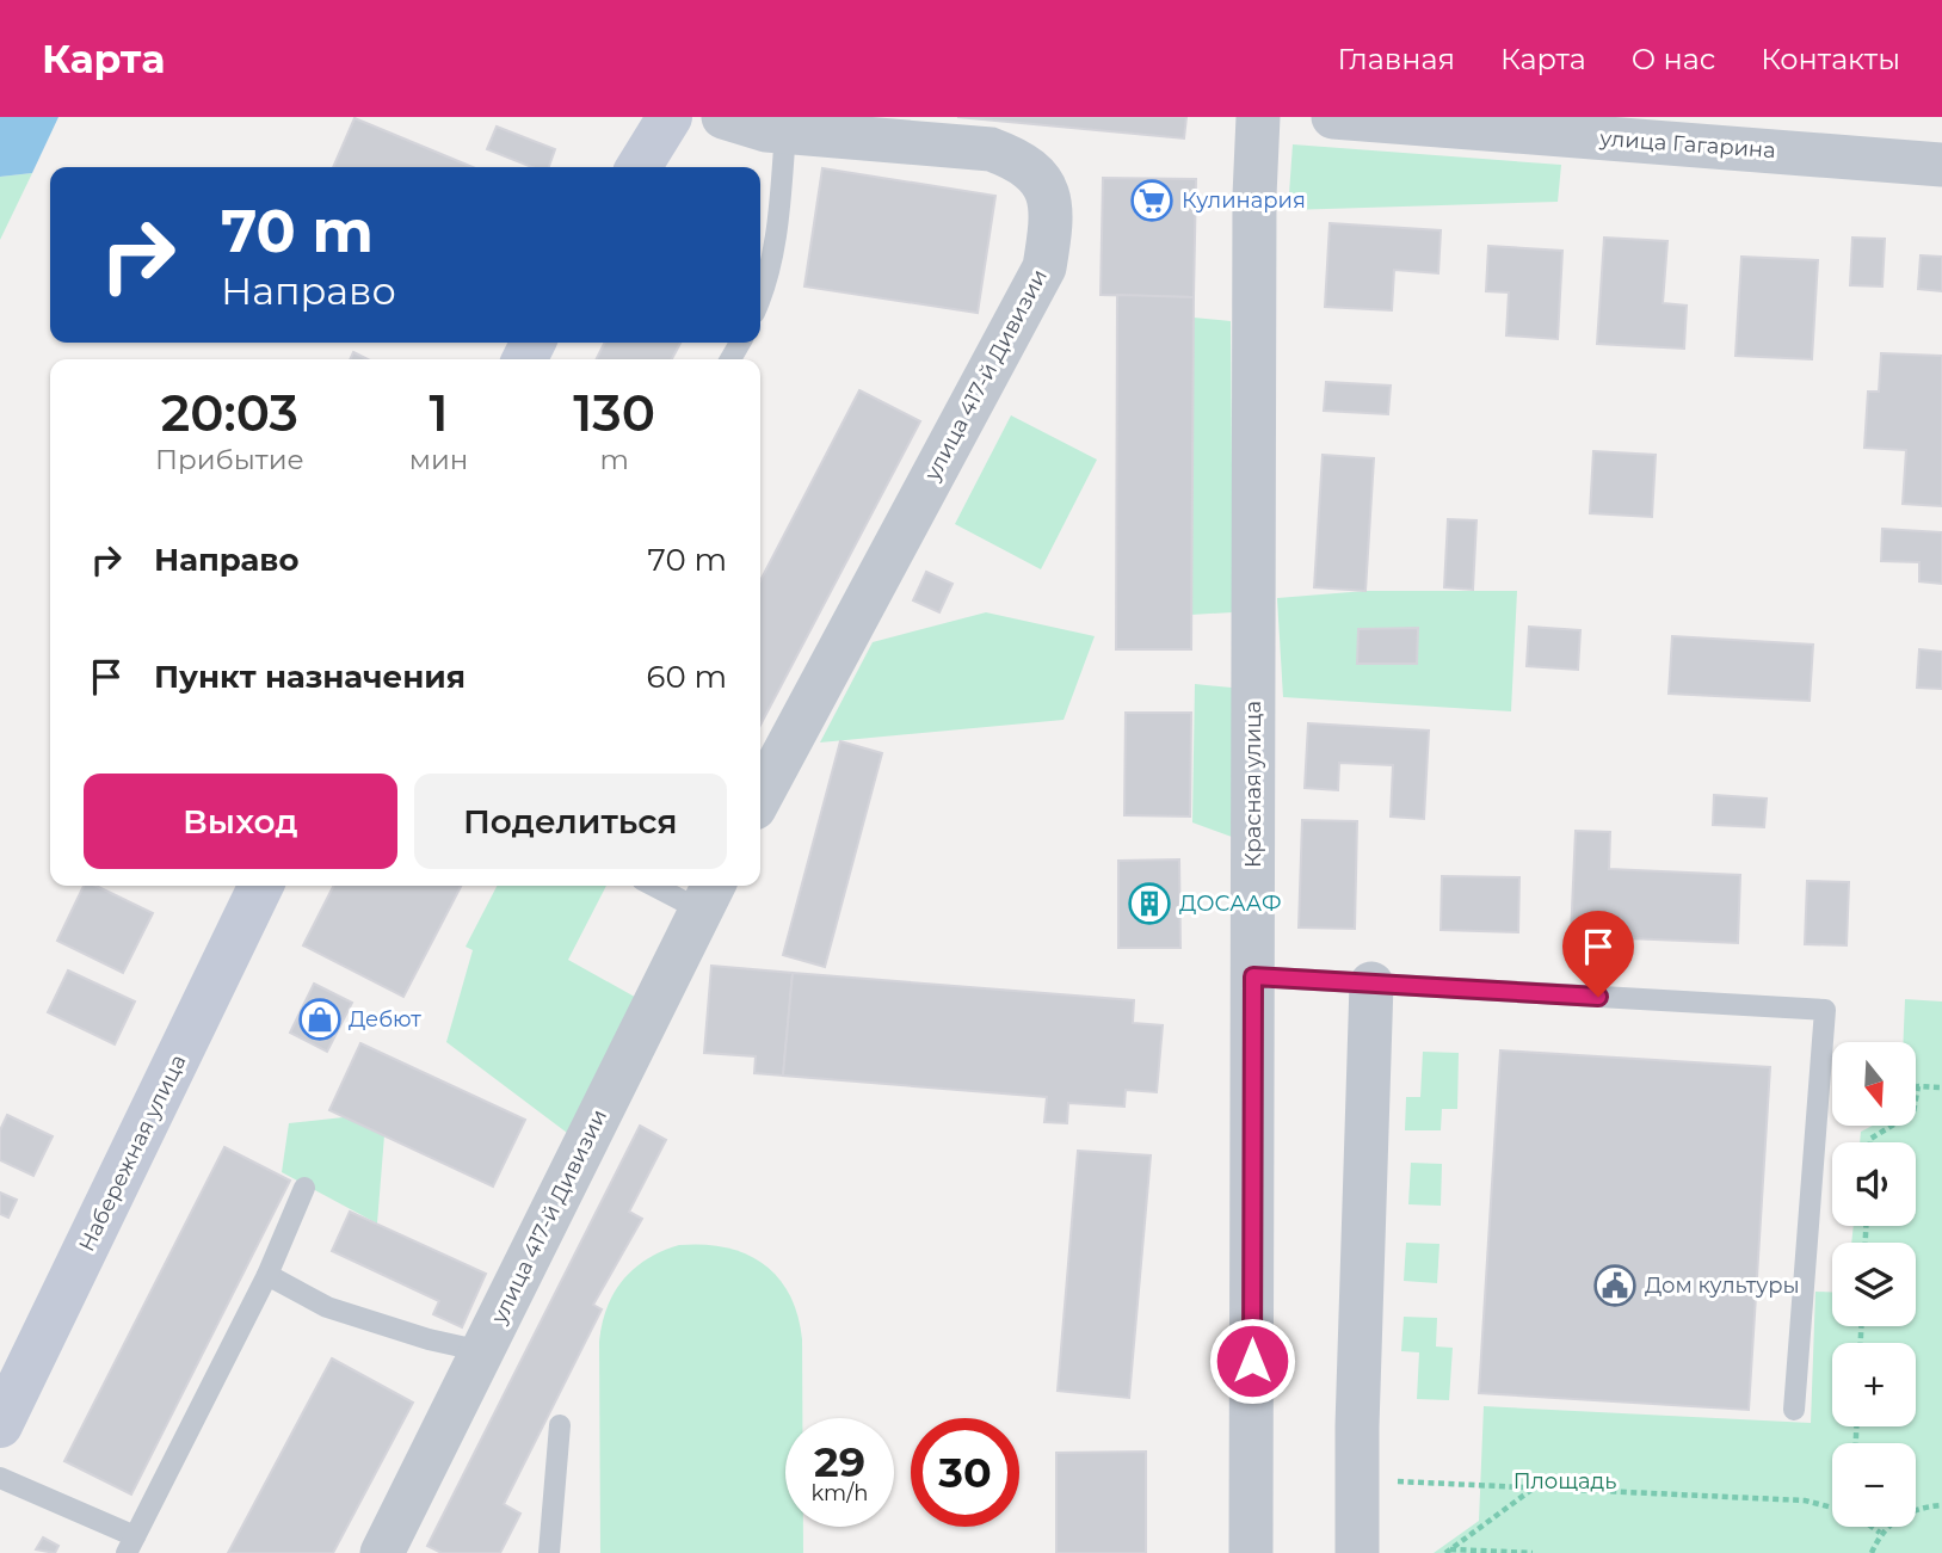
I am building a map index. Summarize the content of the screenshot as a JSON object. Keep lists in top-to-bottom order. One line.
{"streets":{"street":["улица Гагарина","улица 417-й Дивизии","Красная улица","Набережная улица"]},"parks":["Площадь"],"places":{"supermarket":["Кулинария"],"building":["ДОСААФ"],"shop":["Дебют"],"public building":["Дом культуры"]},"north":"bottom","page":{"header":"Карта","nav":["Главная","Карта","О нас","Контакты"],"turn":["70 m","Направо"],"eta":["20:03","Прибытие","1","мин","130","m"],"list":[{"name":"Направо","value":"70 m"},{"name":"Пункт назначения","value":"60 m"}],"buttons":["Выход","Поделиться"],"map_buttons":["+","−"],"speed":"29 km/h","limit":"30"}}
